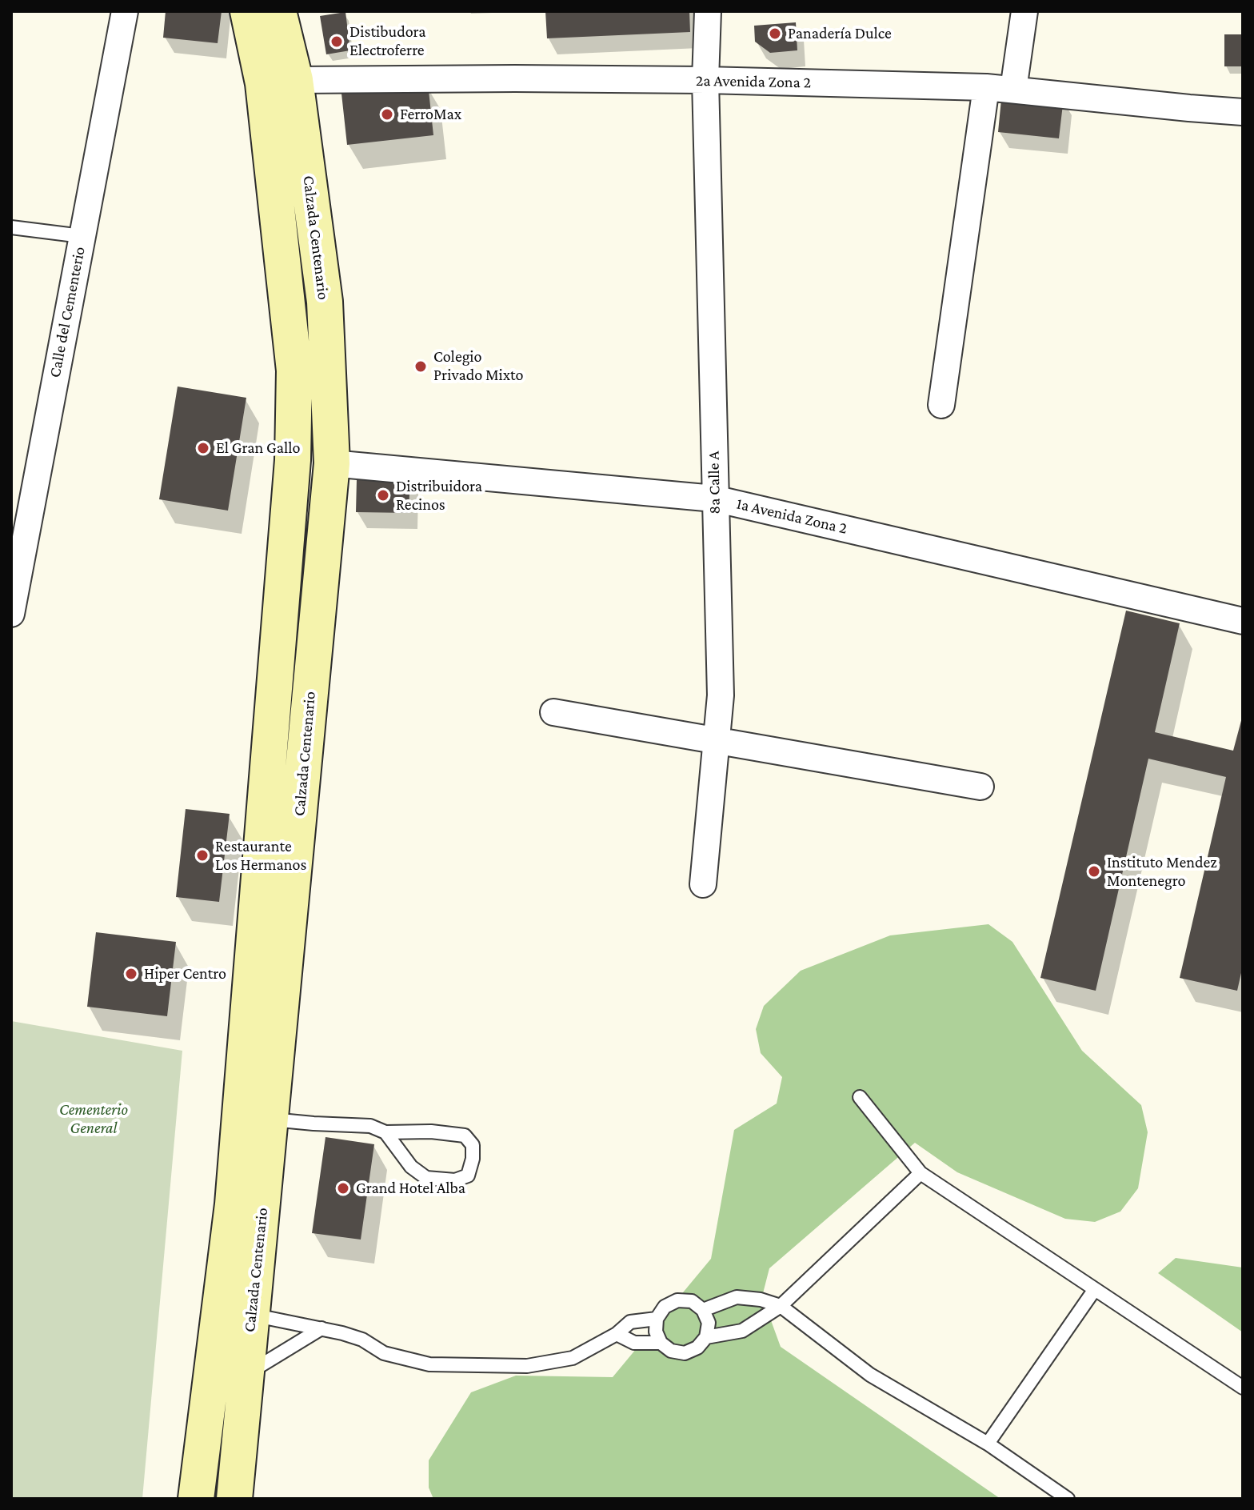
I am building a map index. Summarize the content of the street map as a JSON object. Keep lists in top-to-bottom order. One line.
{"streets":{"main road":["Calzada Centenario"],"street":["2a Avenida Zona 2","Calle del Cementerio","8a Calle A","1a Avenida Zona 2"]},"crossings":[["2a Avenida Zona 2","Calzada Centenario"],["2a Avenida Zona 2","8a Calle A"],["Calzada Centenario","1a Avenida Zona 2"],["8a Calle A","1a Avenida Zona 2"]],"parks":["Cementerio General"],"places":["Panadería Dulce","Distibudora Electroferre","FerroMax","Colegio Privado Mixto","El Gran Gallo","Distribuidora Recinos","Restaurante Los Hermanos","Instituto Mendez Montenegro","Hiper Centro","Grand Hotel Alba"]}
